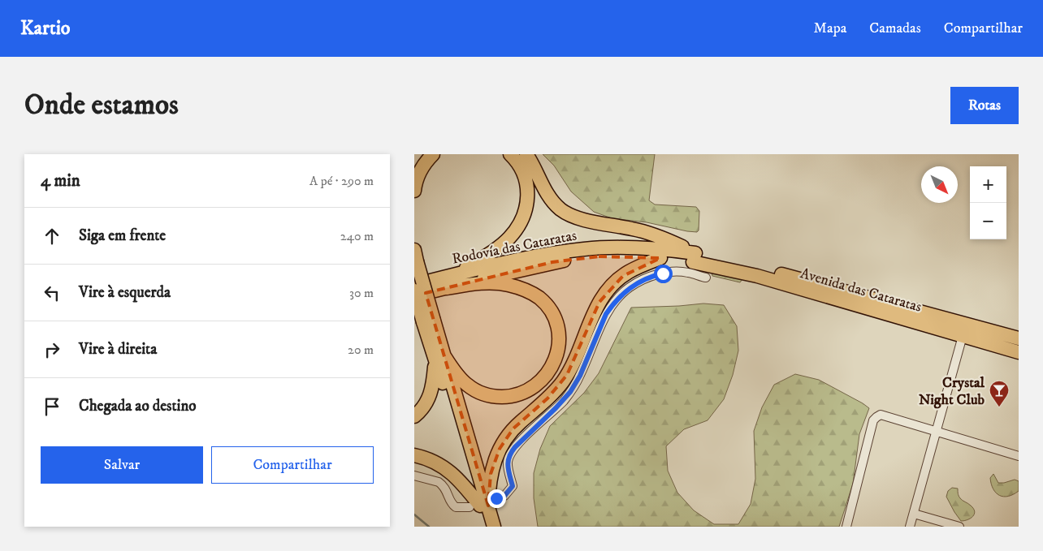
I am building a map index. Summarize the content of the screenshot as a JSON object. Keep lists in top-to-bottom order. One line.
{"streets":{"main road":["Rodovía das Cataratas","Avenida das Cataratas"]},"crossings":[["Rodovía das Cataratas","Avenida das Cataratas"]],"places":{"bar":["Crystal Night Club"]},"north":"bottom right","page":{"header":"Kartio","nav":["Mapa","Camadas","Compartilhar"],"buttons":["Rotas",["Salvar","Compartilhar"]],"title":"Onde estamos","heading":["4 min","A pé · 290 m"],"map_buttons":["+","−"],"list":[["Siga em frente","240 m"],["Vire à esquerda","30 m"],["Vire à direita","20 m"],"Chegada ao destino"]}}
